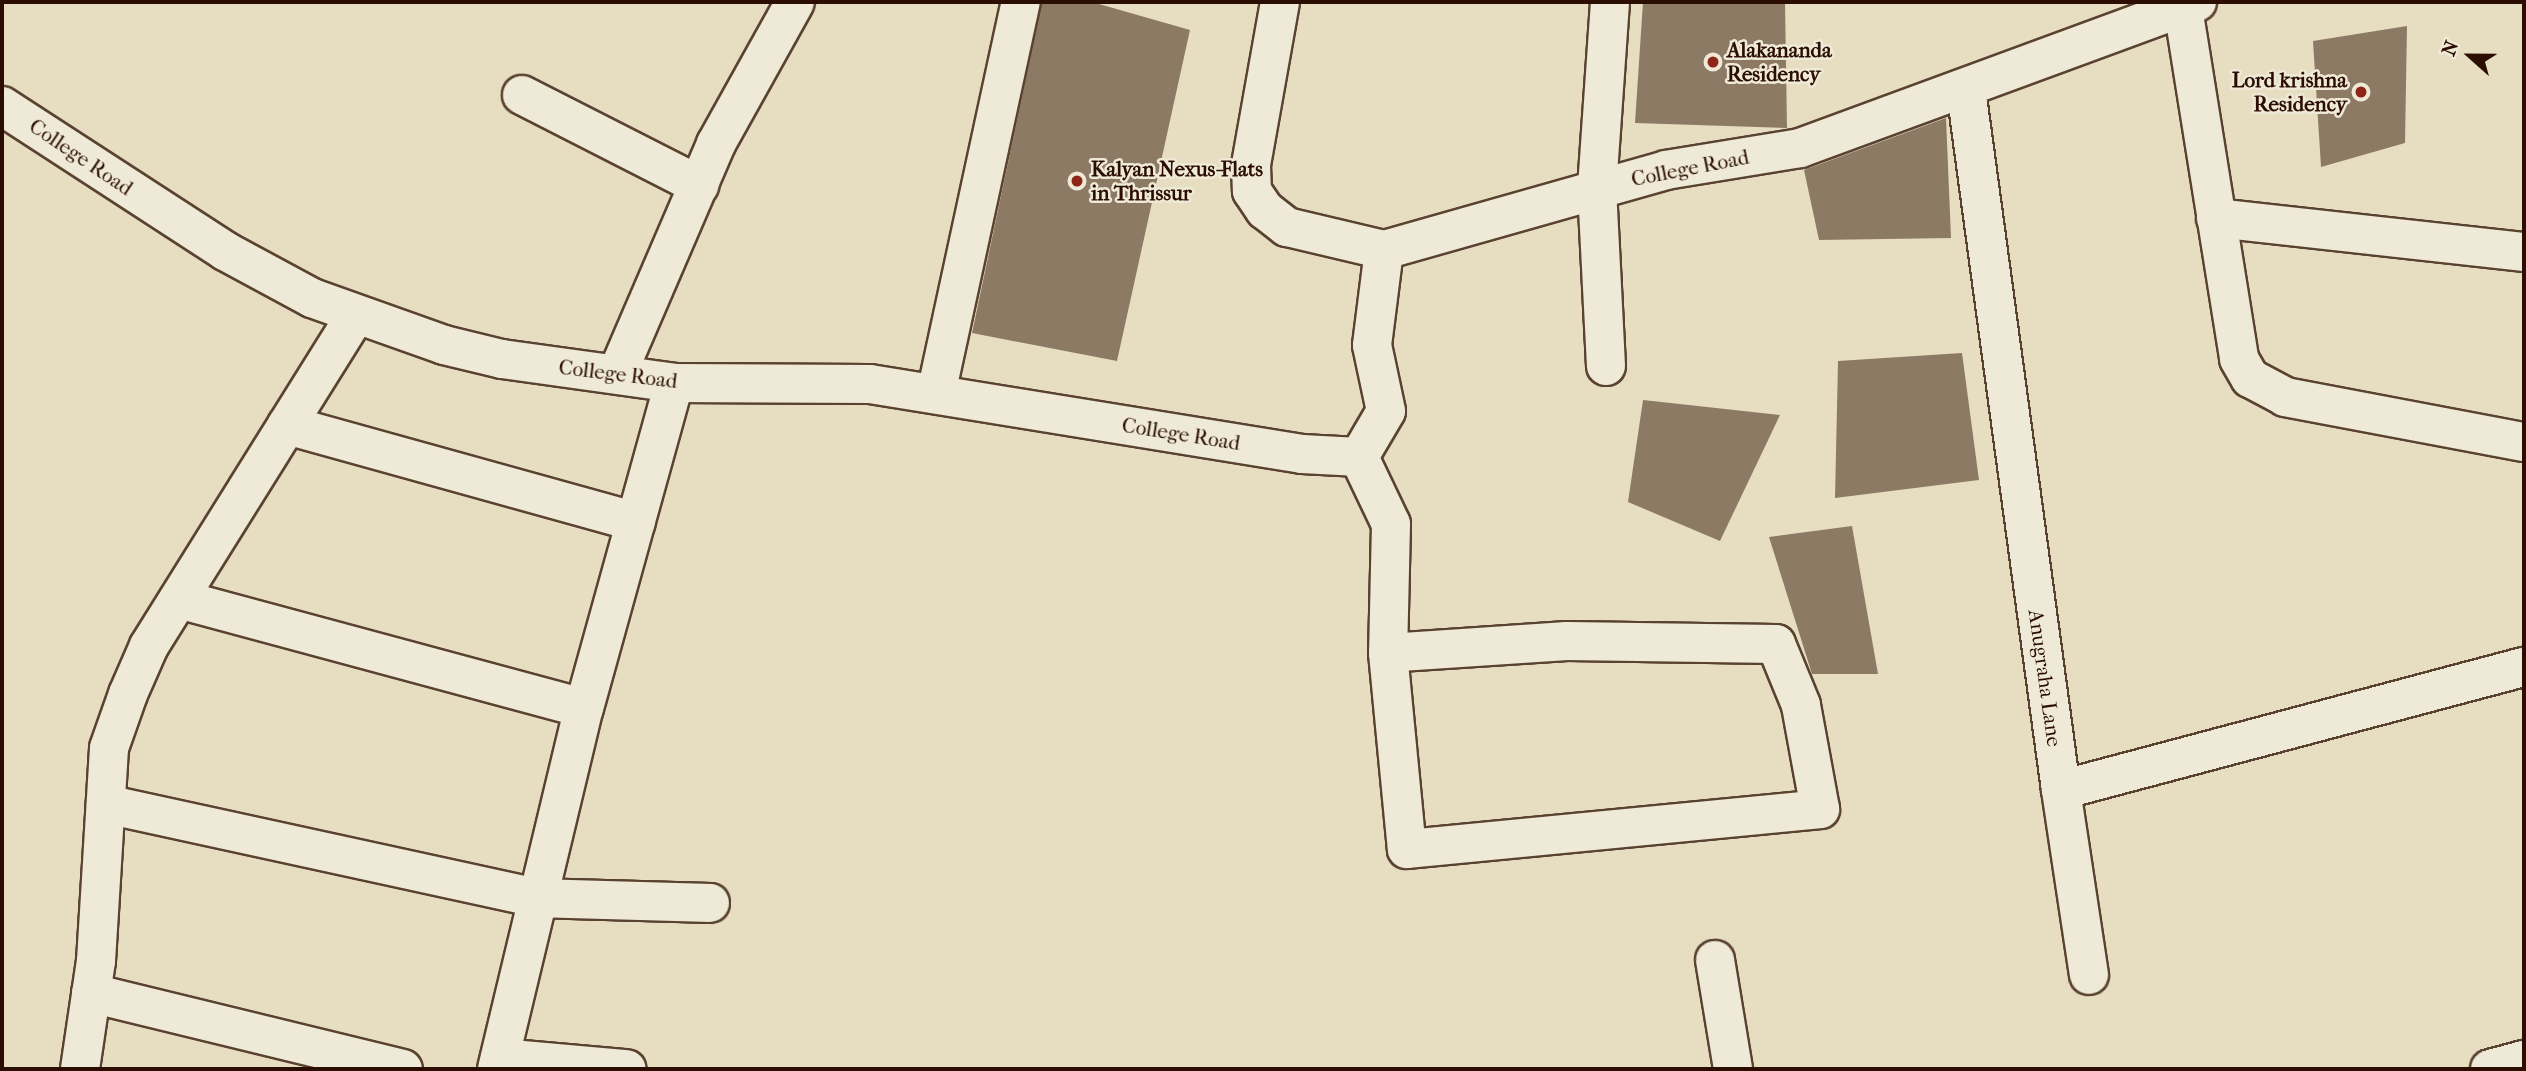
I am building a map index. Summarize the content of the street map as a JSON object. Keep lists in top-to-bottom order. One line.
{"streets":{"street":["College Road","Anugraha Lane"]},"crossings":[["College Road","Anugraha Lane"]],"places":["Alakananda Residency","Lord krishna Residency","Kalyan Nexus-Flats in Thrissur"],"north":"left"}
